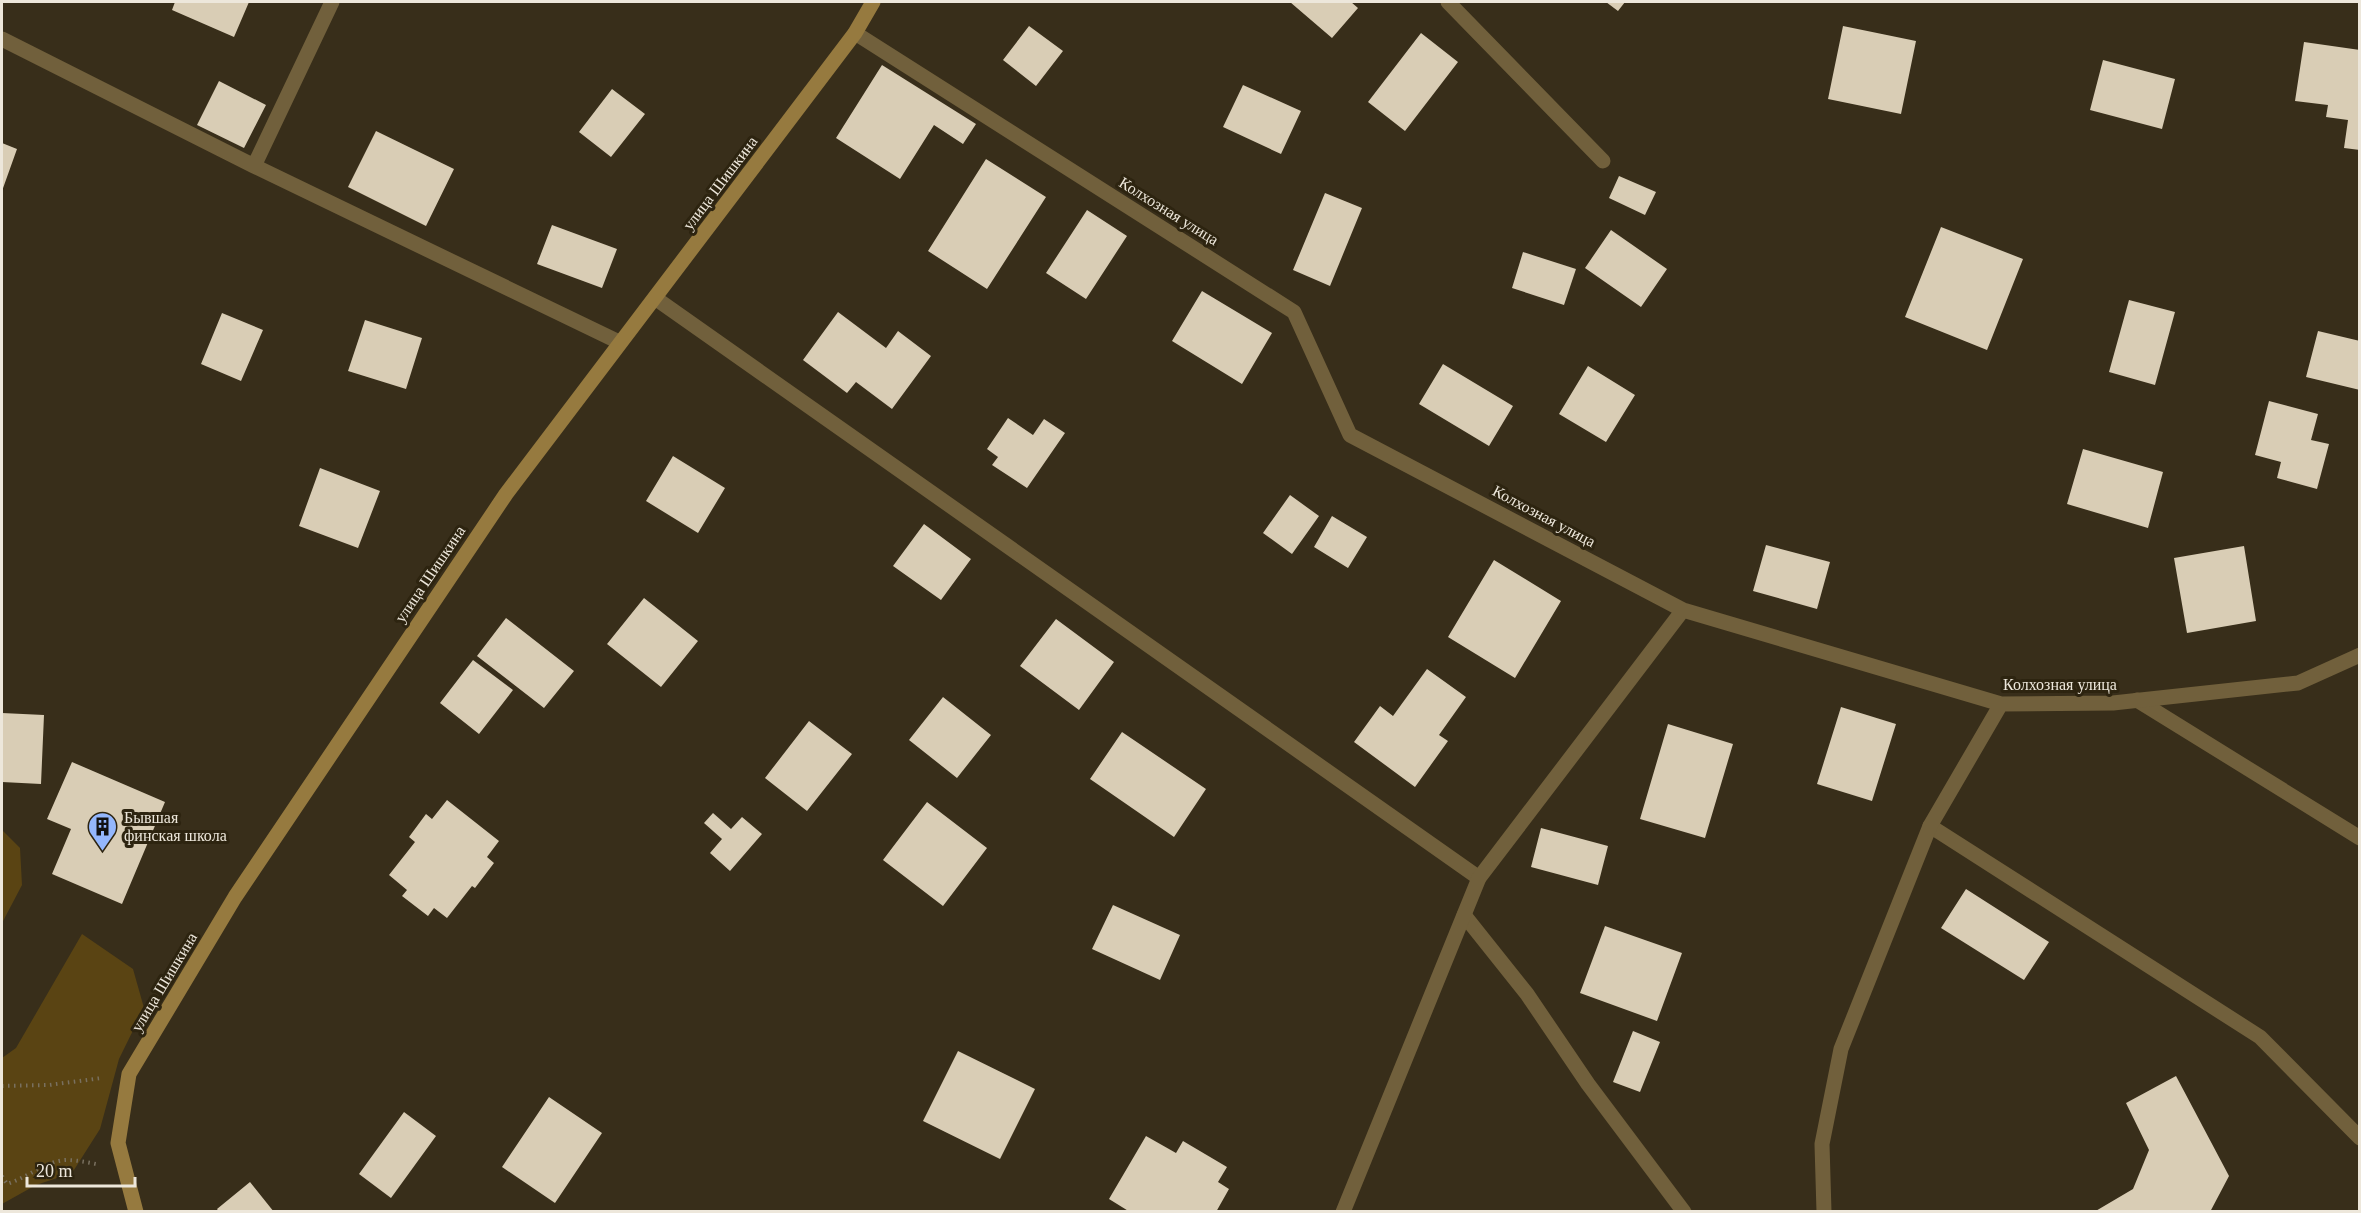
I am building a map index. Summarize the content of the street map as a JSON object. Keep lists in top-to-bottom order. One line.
{"streets":{"street":["улица Шишкина","Колхозная улица"]},"crossings":[["улица Шишкина","Колхозная улица"]],"places":{"building":["Бывшая финская школа"]},"scale_bar":"20 m"}
